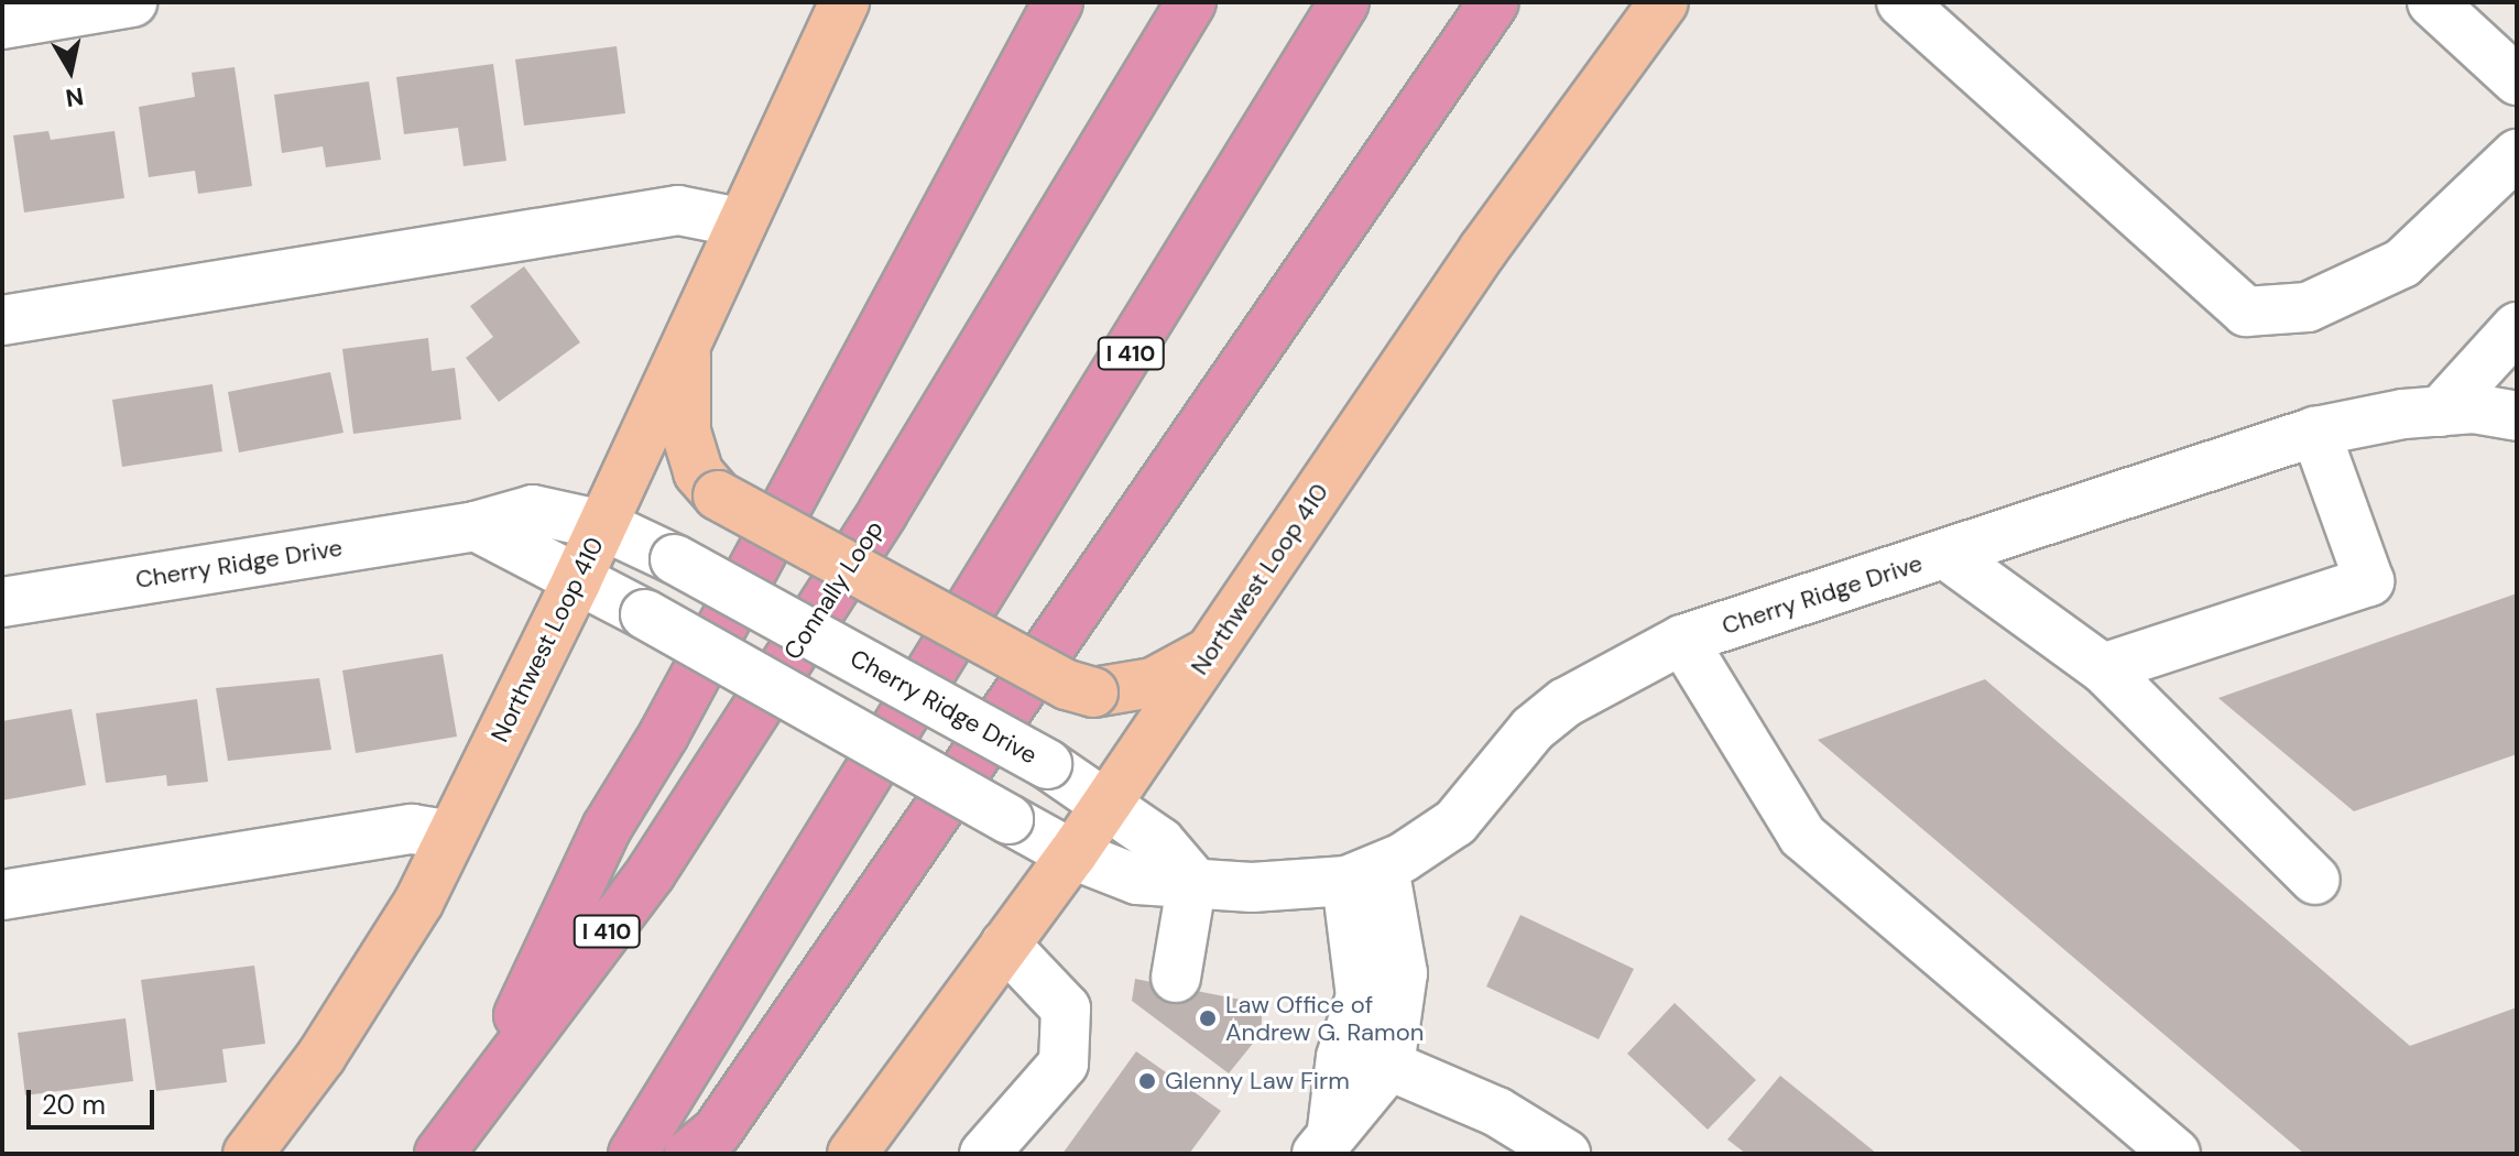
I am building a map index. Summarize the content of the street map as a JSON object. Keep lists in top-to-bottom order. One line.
{"streets":{"highway":["I 410","Connally Loop"],"main road":["Northwest Loop 410"],"street":["Cherry Ridge Drive"]},"crossings":[["Cherry Ridge Drive","Northwest Loop 410"]],"places":["Law Office of Andrew G. Ramon","Glenny Law Firm"],"scale_bar":"20 m","north":"bottom"}
